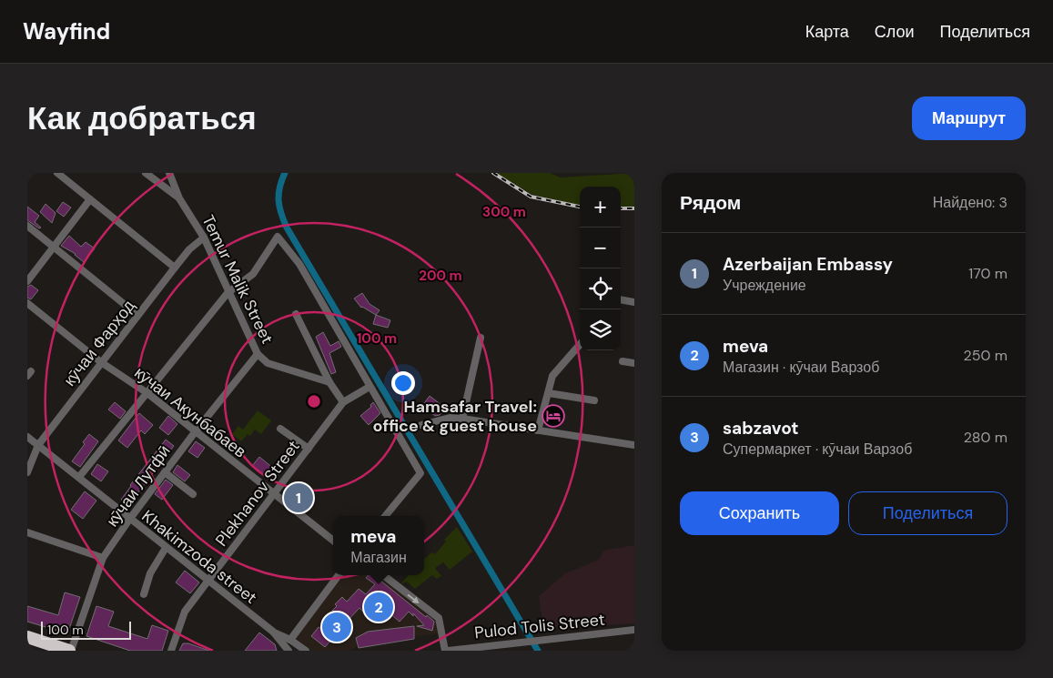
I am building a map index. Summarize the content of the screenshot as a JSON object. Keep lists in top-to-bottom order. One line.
{"streets":{"street":["Temur Malik Street","кӯчаи Фарҳод","кӯчаи Акунбабаев","кӯчаи Лутфӣ","Plekhanov Street","Khakimzoda street","Pulod Tolis Street"]},"crossings":[["Temur Malik Street","кӯчаи Фарҳод"],["Temur Malik Street","кӯчаи Лутфӣ"],["кӯчаи Фарҳод","кӯчаи Акунбабаев"],["кӯчаи Фарҳод","Khakimzoda street"],["кӯчаи Акунбабаев","кӯчаи Лутфӣ"],["кӯчаи Акунбабаев","Plekhanov Street"],["кӯчаи Лутфӣ","Khakimzoda street"],["Plekhanov Street","Khakimzoda street"]],"places":{"hotel":["Hamsafar Travel: office & guest house"]},"scale_bar":"100 m","page":{"header":"Wayfind","nav":["Карта","Слои","Поделиться"],"buttons":["Маршрут",["Сохранить","Поделиться"]],"title":"Как добраться","heading":["Рядом","Найдено: 3"],"map_buttons":["+","−"],"list":[{"mark":"1","name":"Azerbaijan Embassy","note":"Учреждение","value":"170 m"},{"mark":"2","name":"meva","note":"Магазин · кӯчаи Варзоб","value":"250 m"},{"mark":"3","name":"sabzavot","note":"Супермаркет · кӯчаи Варзоб","value":"280 m"}],"pins":["1","2","3"],"popup":["meva","Магазин"],"scale":"100 m"},"rings":["300 m","200 m","100 m"]}
